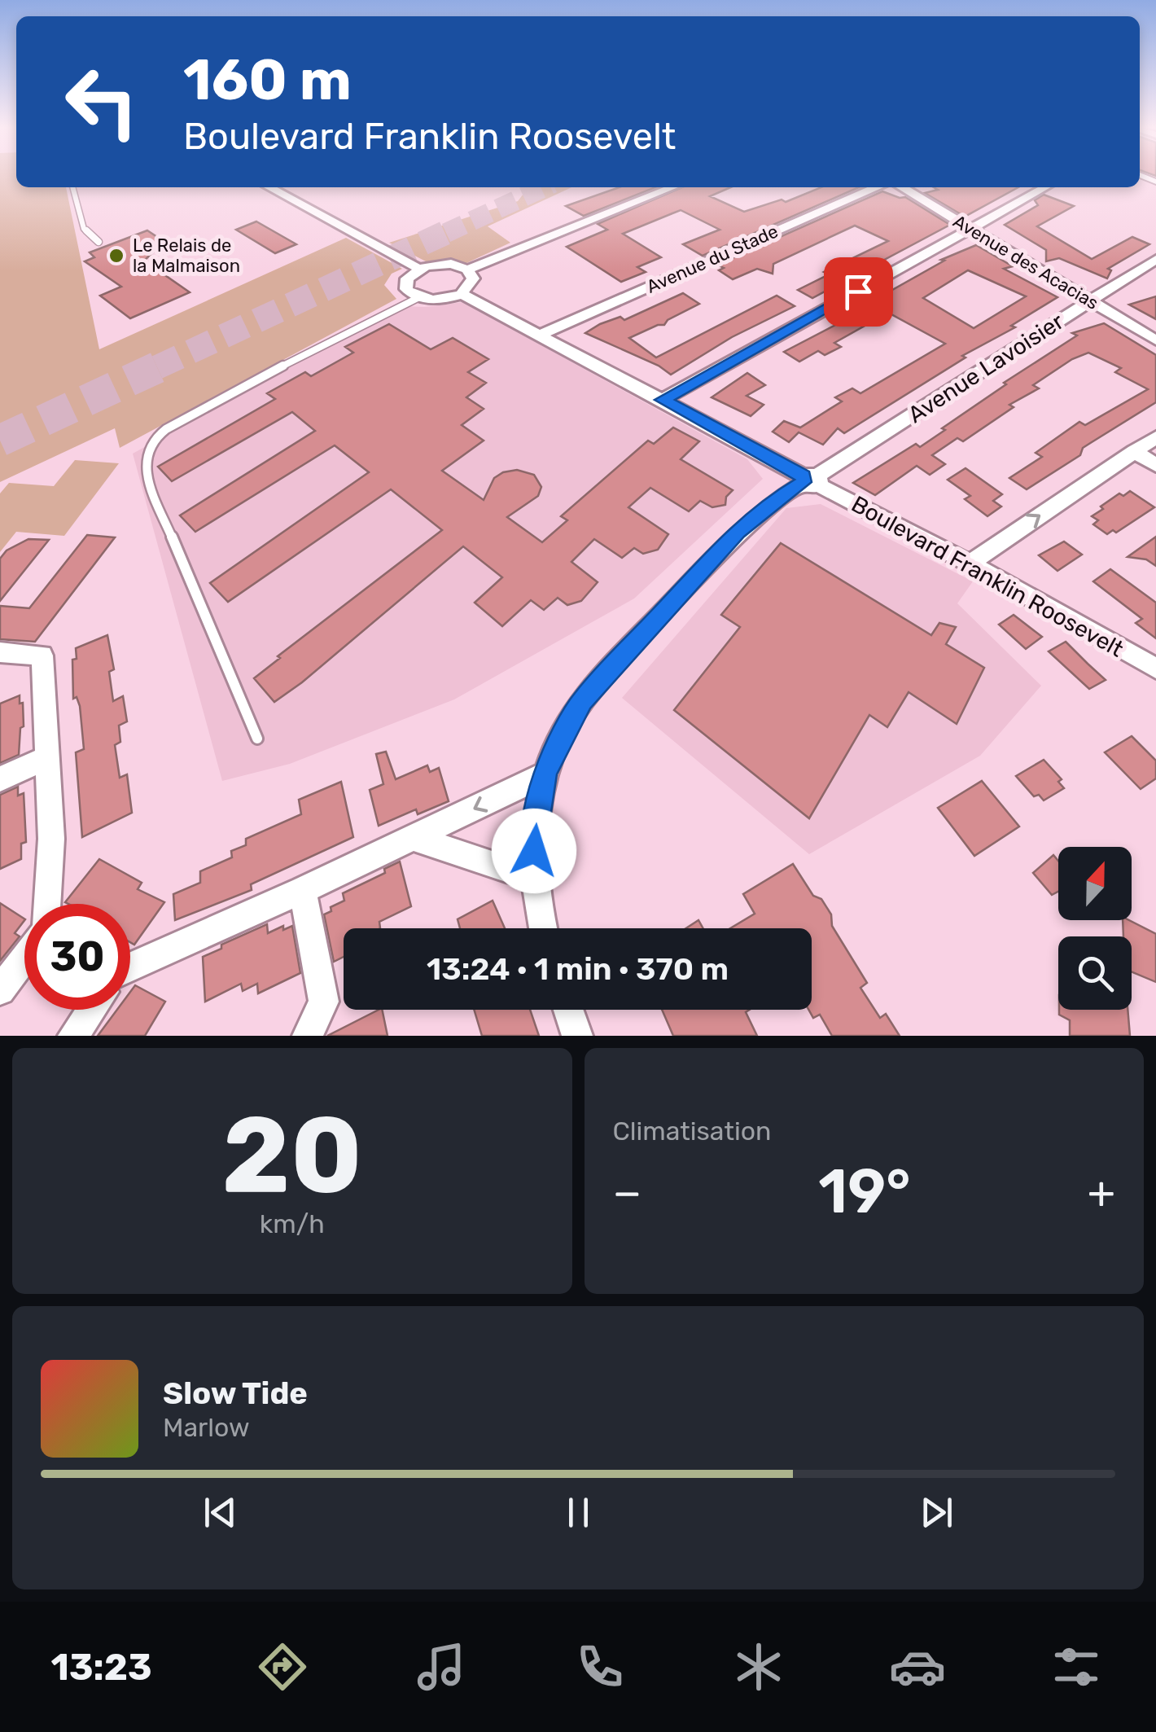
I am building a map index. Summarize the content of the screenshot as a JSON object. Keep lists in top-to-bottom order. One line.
{"streets":{"street":["Avenue du Stade","Avenue des Acacias","Avenue Lavoisier","Boulevard Franklin Roosevelt"]},"crossings":[["Avenue du Stade","Boulevard Franklin Roosevelt"],["Avenue des Acacias","Avenue Lavoisier"],["Avenue Lavoisier","Boulevard Franklin Roosevelt"]],"places":["Le Relais de la Malmaison"],"north":"top","page":{"turn":["160 m","Boulevard Franklin Roosevelt"],"limit":"30","trip":"13:24 · 1 min · 370 m","tile":[["20","km/h"],"Climatisation"],"heat":["−","19°","+"],"song":["Slow Tide","Marlow"],"tabs":"13:23"}}
